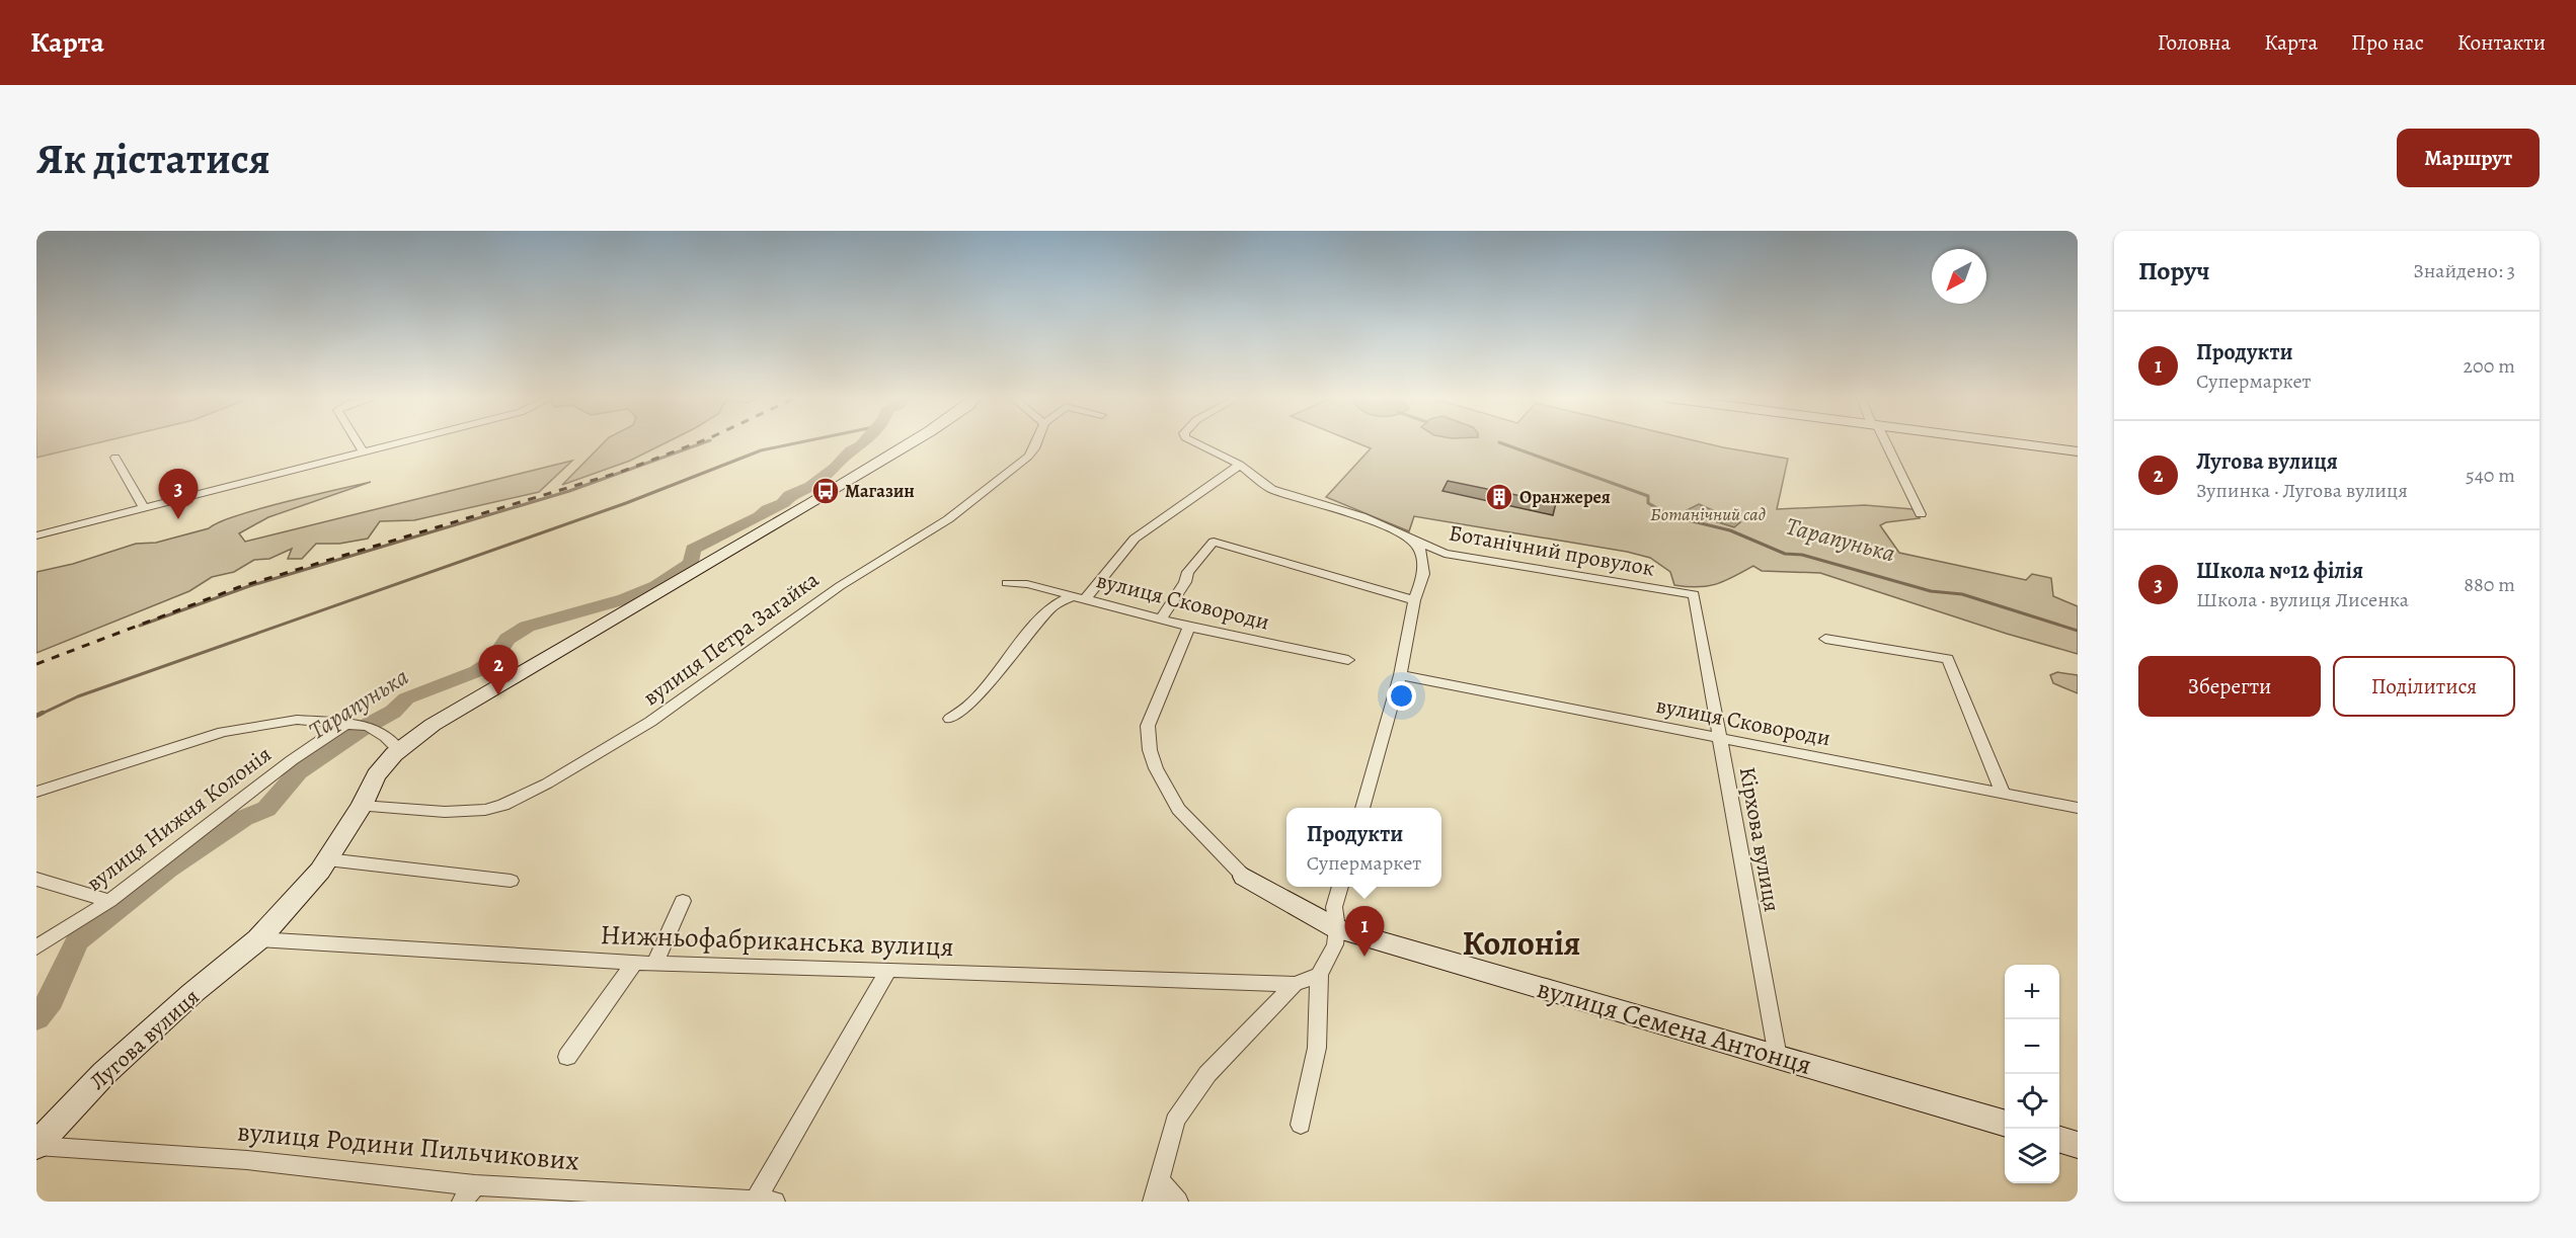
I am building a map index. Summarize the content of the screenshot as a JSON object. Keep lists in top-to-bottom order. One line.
{"streets":{"street":["Ботанічний провулок","вулиця Сковороди","вулиця Петра Загайка","вулиця Нижня Колонія","Кірхова вулиця","Нижньофабриканська вулиця","вулиця Семена Антонця","Лугова вулиця","вулиця Родини Пильчикових"]},"crossings":[["Ботанічний провулок","Кірхова вулиця"],["вулиця Сковороди","Кірхова вулиця"],["вулиця Петра Загайка","Лугова вулиця"],["Кірхова вулиця","вулиця Семена Антонця"],["Нижньофабриканська вулиця","Лугова вулиця"],["Лугова вулиця","вулиця Родини Пильчикових"]],"districts":["Колонія"],"water":["Тарапунька"],"parks":["Ботанічний сад"],"places":{"bus stop":["Магазин"],"building":["Оранжерея"]},"north":"bottom left","page":{"header":"Карта","nav":["Головна","Карта","Про нас","Контакти"],"buttons":["Маршрут",["Зберегти","Поділитися"]],"title":"Як дістатися","heading":["Поруч","Знайдено: 3"],"list":[{"mark":"1","name":"Продукти","note":"Супермаркет","value":"200 m"},{"mark":"2","name":"Лугова вулиця","note":"Зупинка · Лугова вулиця","value":"540 m"},{"mark":"3","name":"Школа №12 філія","note":"Школа · вулиця Лисенка","value":"880 m"}],"pins":["3","2","1"],"popup":["Продукти","Супермаркет"],"map_buttons":["+","−"]}}
